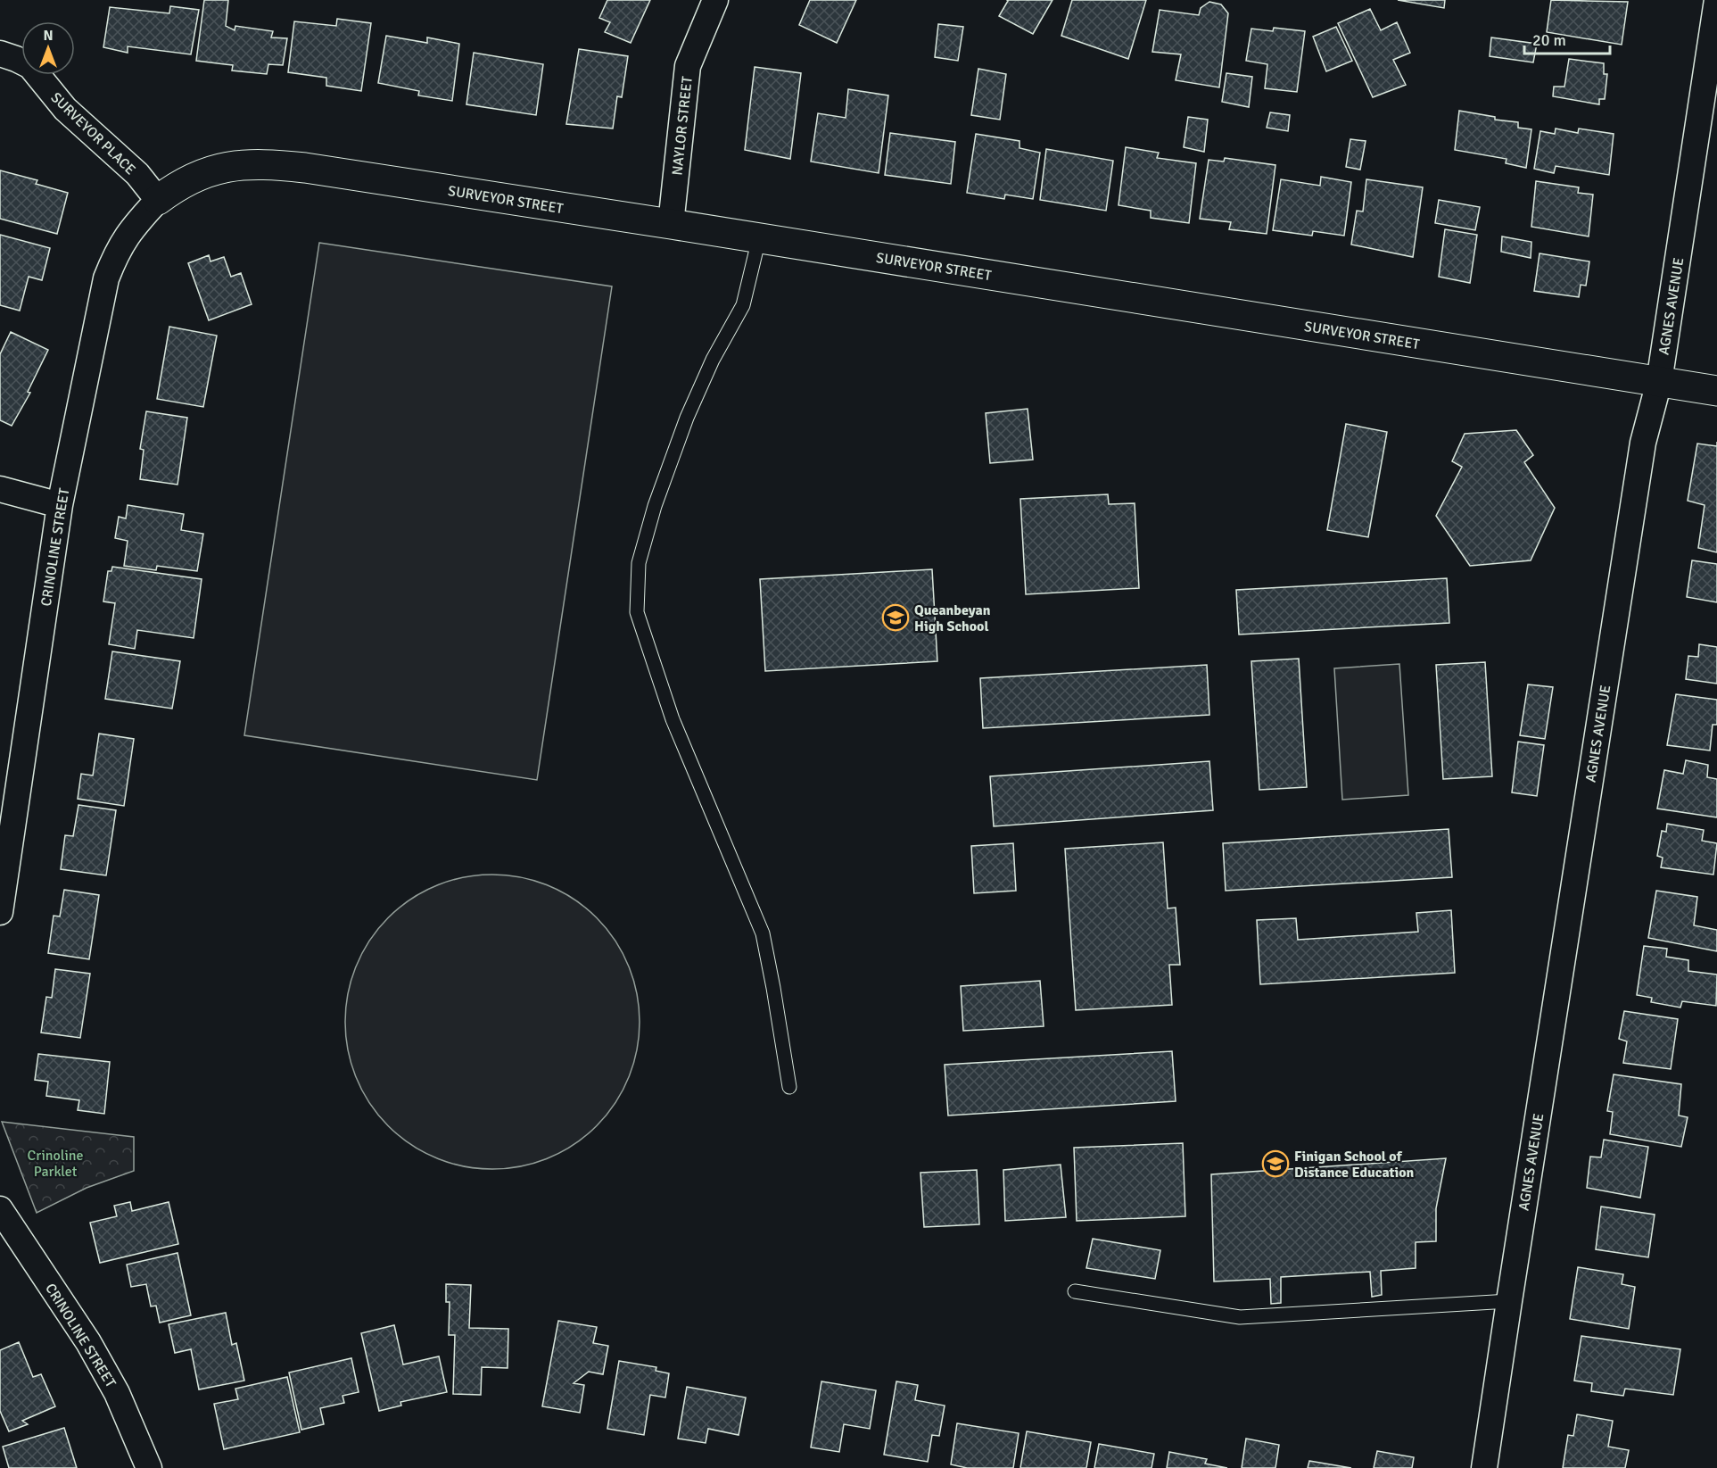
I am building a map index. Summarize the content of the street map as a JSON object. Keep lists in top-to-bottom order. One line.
{"streets":{"street":["NAYLOR STREET","SURVEYOR PLACE","SURVEYOR STREET","AGNES AVENUE","CRINOLINE STREET"]},"crossings":[["NAYLOR STREET","SURVEYOR STREET"],["SURVEYOR PLACE","SURVEYOR STREET"],["SURVEYOR PLACE","CRINOLINE STREET"],["SURVEYOR STREET","AGNES AVENUE"],["SURVEYOR STREET","CRINOLINE STREET"]],"parks":["Crinoline Parklet"],"places":{"school or university":["Queanbeyan High School","Finigan School of Distance Education"]},"scale_bar":"20 m","north":"top"}
